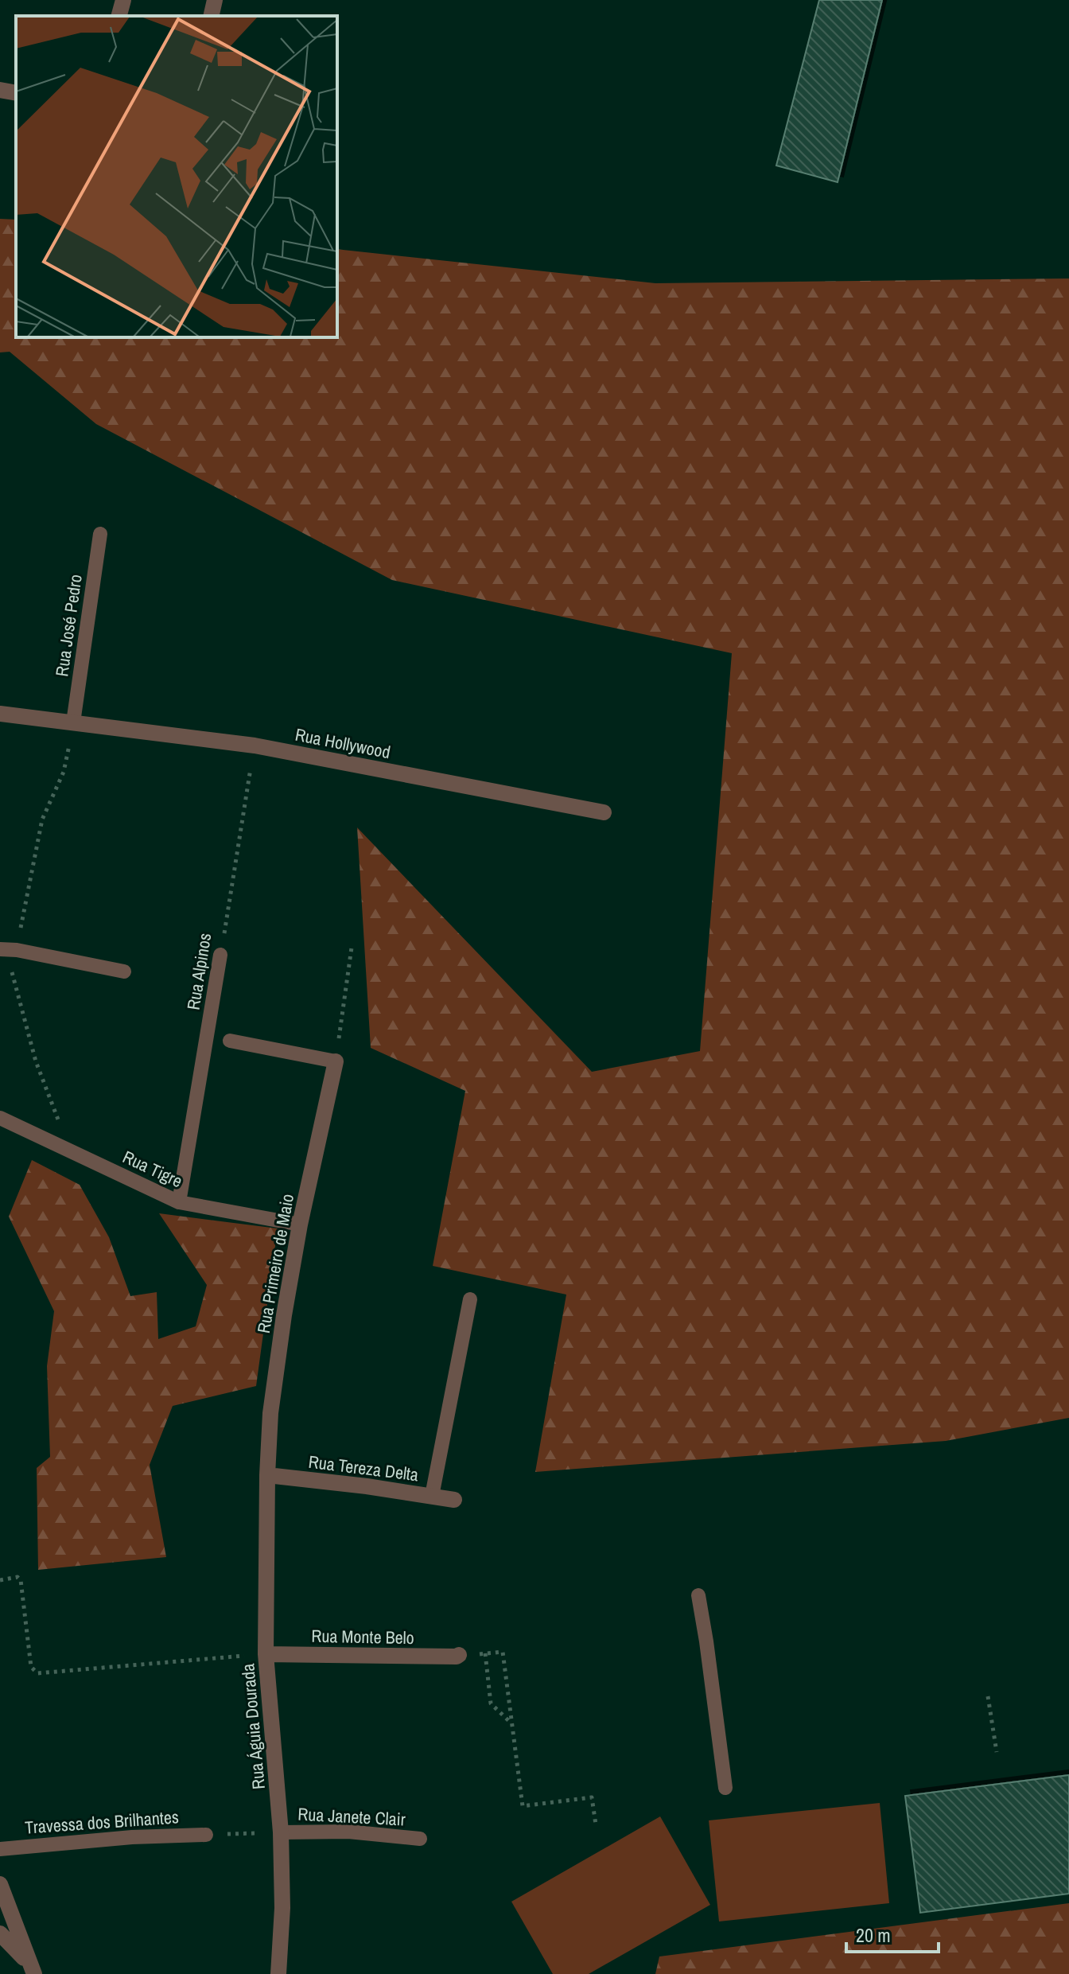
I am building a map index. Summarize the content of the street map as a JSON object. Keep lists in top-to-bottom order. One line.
{"streets":{"street":["Rua Hollywood","Rua Primeiro de Maio","Rua Tereza Delta","Rua Monte Belo","Rua Águia Dourada"],"lane":["Rua José Pedro","Rua Alpinos","Rua Tigre","Rua Janete Clair","Travessa dos Brilhantes"]},"crossings":[["Rua José Pedro","Rua Hollywood"],["Rua Hollywood","Rua Alpinos"],["Rua Alpinos","Rua Tigre"],["Rua Tigre","Rua Primeiro de Maio"],["Rua Primeiro de Maio","Rua Tereza Delta"],["Rua Primeiro de Maio","Rua Águia Dourada"],["Rua Tereza Delta","Rua Águia Dourada"],["Rua Monte Belo","Rua Águia Dourada"],["Rua Águia Dourada","Rua Janete Clair"]],"scale_bar":"20 m"}
